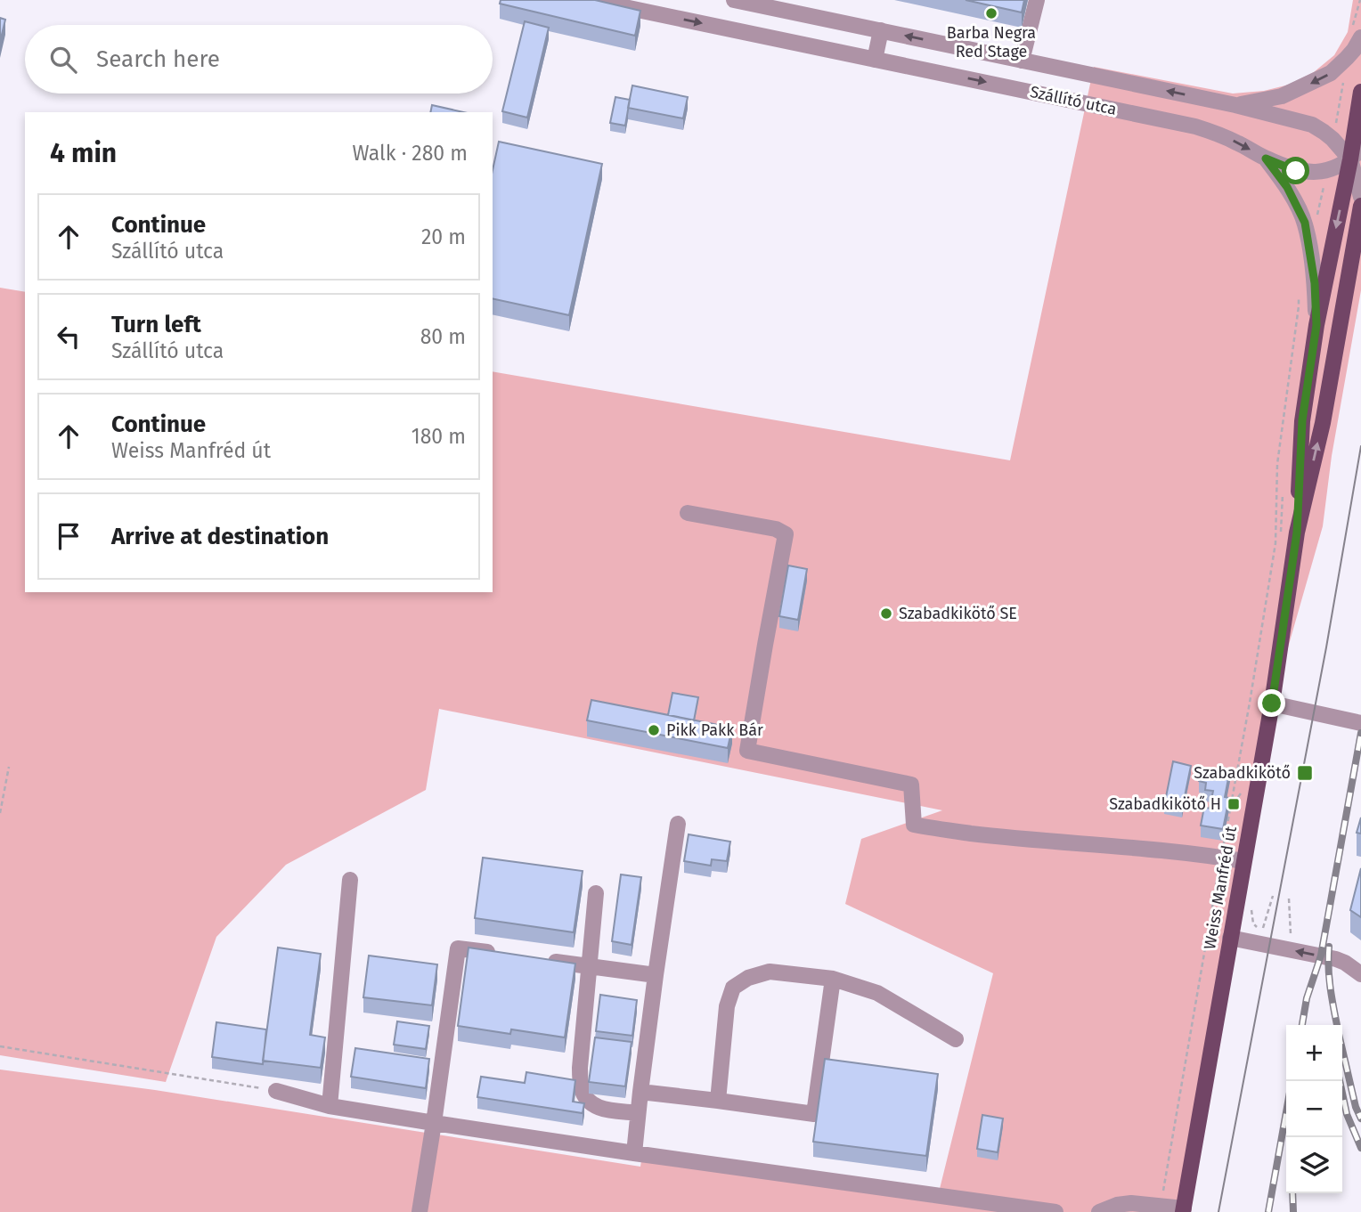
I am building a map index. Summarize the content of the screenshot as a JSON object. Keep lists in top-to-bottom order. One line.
{"streets":{"main road":["Weiss Manfréd út"],"street":["Szállító utca"]},"crossings":[["Szállító utca","Weiss Manfréd út"]],"places":{"other":["Barba Negra Red Stage","Szabadkikötő SE","Pikk Pakk Bár"],"transit":["Szabadkikötő","Szabadkikötő H"]},"page":{"search":"Search here","heading":["4 min","Walk · 280 m"],"list":[["Continue","Szállító utca","20 m"],["Turn left","Szállító utca","80 m"],["Continue","Weiss Manfréd út","180 m"],"Arrive at destination"],"map_buttons":["+","−"]}}
